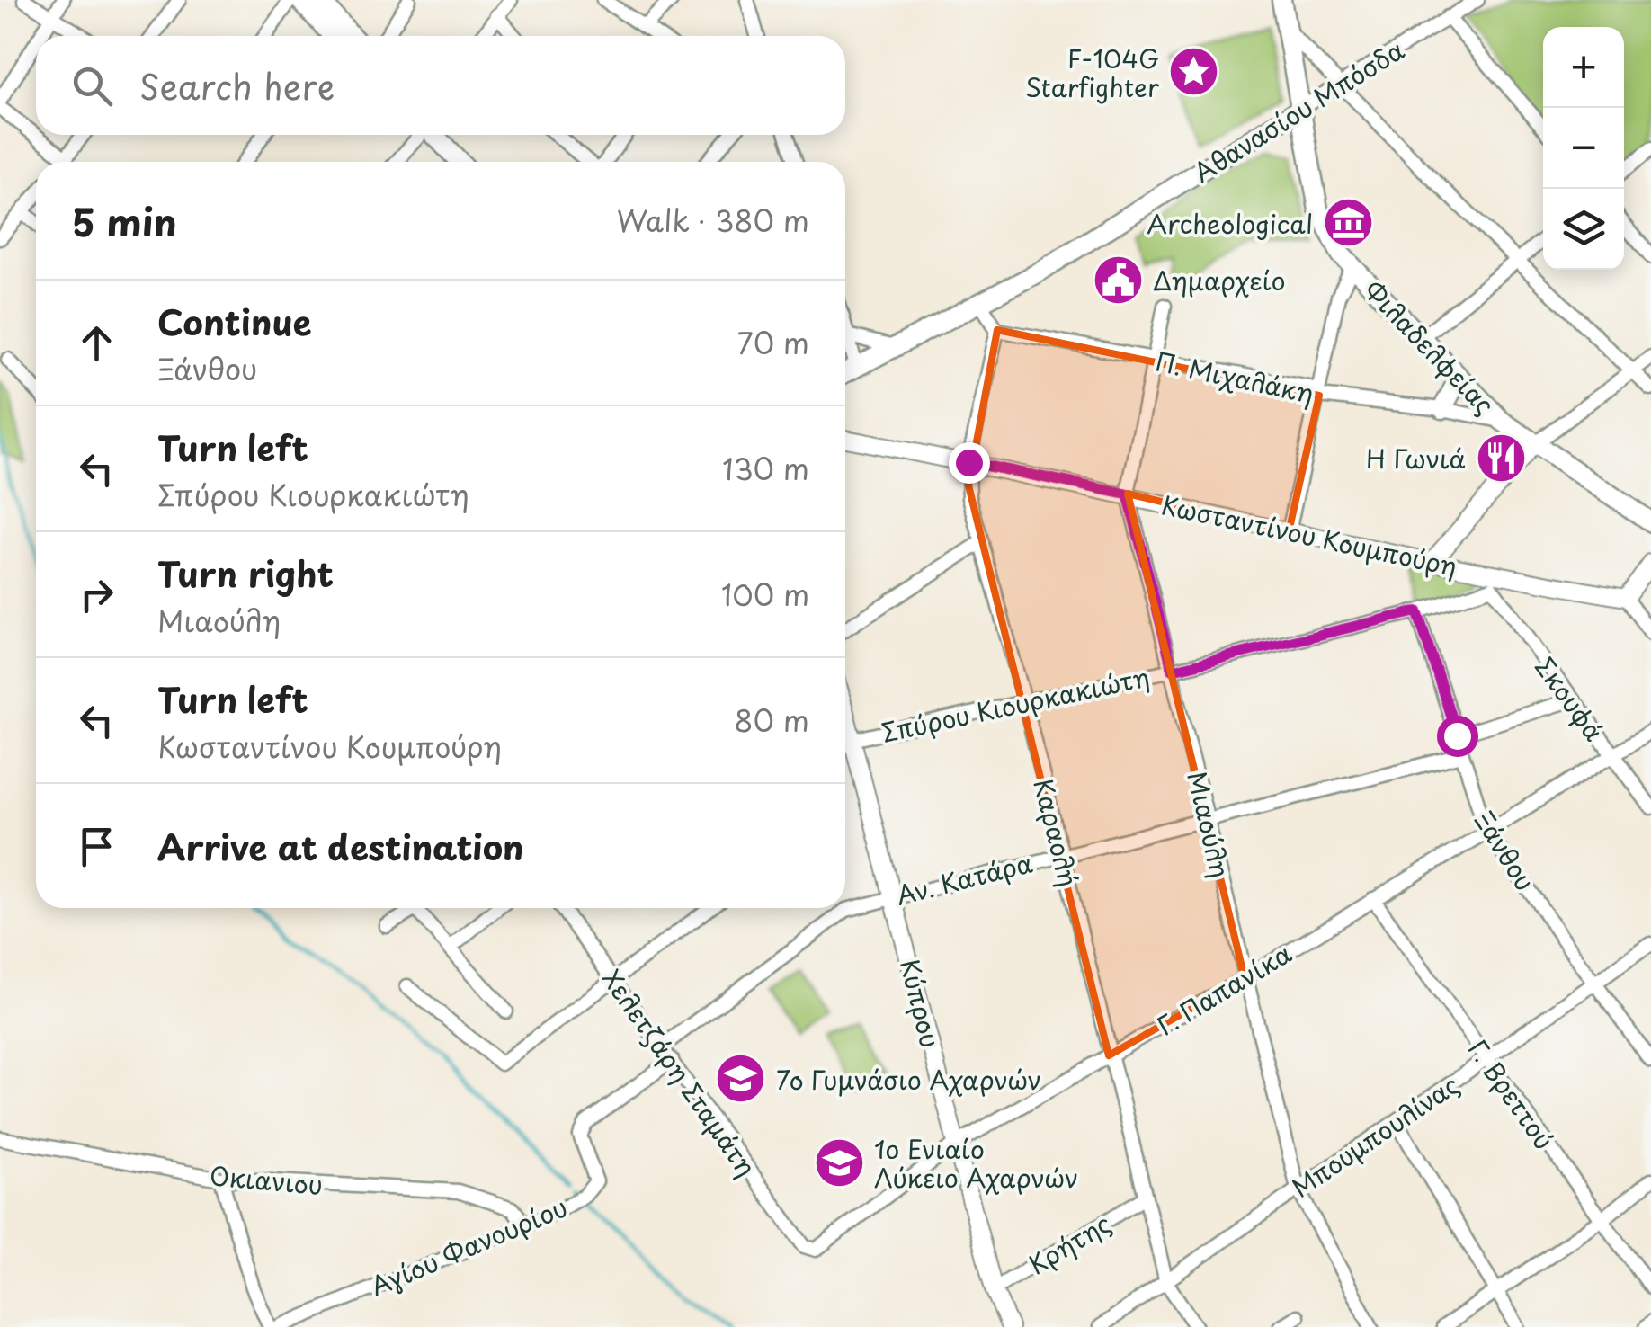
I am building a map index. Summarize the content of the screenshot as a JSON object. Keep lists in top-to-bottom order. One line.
{"streets":{"main road":["Αθανασίου Μπόσδα","Φιλαδελφείας"],"street":["Π. Μιχαλάκη","Κωσταντίνου Κουμπούρη","Σκουφά","Σπύρου Κιουρκακιώτη","Μιαούλη","Καραολή","Ξάνθου","Αν. Κατάρα","Γ. Παπανίκα","Κύπρου","Χελετζάρη Σταμάτη","Γ. Βρεττού","Μπουμπουλίνας","Οκιανιου","Κρήτης","Αγίου Φανουρίου"]},"crossings":[["Αθανασίου Μπόσδα","Φιλαδελφείας"],["Φιλαδελφείας","Π. Μιχαλάκη"],["Π. Μιχαλάκη","Μιαούλη"],["Π. Μιχαλάκη","Καραολή"],["Κωσταντίνου Κουμπούρη","Σκουφά"],["Κωσταντίνου Κουμπούρη","Σπύρου Κιουρκακιώτη"],["Κωσταντίνου Κουμπούρη","Μιαούλη"],["Κωσταντίνου Κουμπούρη","Καραολή"],["Σκουφά","Σπύρου Κιουρκακιώτη"],["Σκουφά","Γ. Παπανίκα"],["Σπύρου Κιουρκακιώτη","Μιαούλη"],["Σπύρου Κιουρκακιώτη","Καραολή"],["Σπύρου Κιουρκακιώτη","Ξάνθου"],["Μιαούλη","Αν. Κατάρα"],["Μιαούλη","Γ. Παπανίκα"],["Μιαούλη","Μπουμπουλίνας"],["Καραολή","Αν. Κατάρα"],["Καραολή","Γ. Παπανίκα"],["Καραολή","Μπουμπουλίνας"],["Καραολή","Κρήτης"],["Ξάνθου","Αν. Κατάρα"],["Ξάνθου","Γ. Παπανίκα"],["Ξάνθου","Μπουμπουλίνας"],["Αν. Κατάρα","Κύπρου"],["Αν. Κατάρα","Χελετζάρη Σταμάτη"],["Γ. Παπανίκα","Κύπρου"],["Γ. Παπανίκα","Χελετζάρη Σταμάτη"],["Γ. Παπανίκα","Γ. Βρεττού"],["Κύπρου","Κρήτης"],["Χελετζάρη Σταμάτη","Αγίου Φανουρίου"],["Γ. Βρεττού","Μπουμπουλίνας"],["Οκιανιου","Αγίου Φανουρίου"]],"places":{"place":["F-104G Starfighter"],"museum":["Archeological"],"public building":["Δημαρχείο"],"restaurant":["Η Γωνιά"],"school or university":["7ο Γυμνάσιο Αχαρνών","1ο Ενιαίο Λύκειο Αχαρνών"]},"page":{"map_buttons":["+","−"],"search":"Search here","heading":["5 min","Walk · 380 m"],"list":[["Continue","Ξάνθου","70 m"],["Turn left","Σπύρου Κιουρκακιώτη","130 m"],["Turn right","Μιαούλη","100 m"],["Turn left","Κωσταντίνου Κουμπούρη","80 m"],"Arrive at destination"]}}
